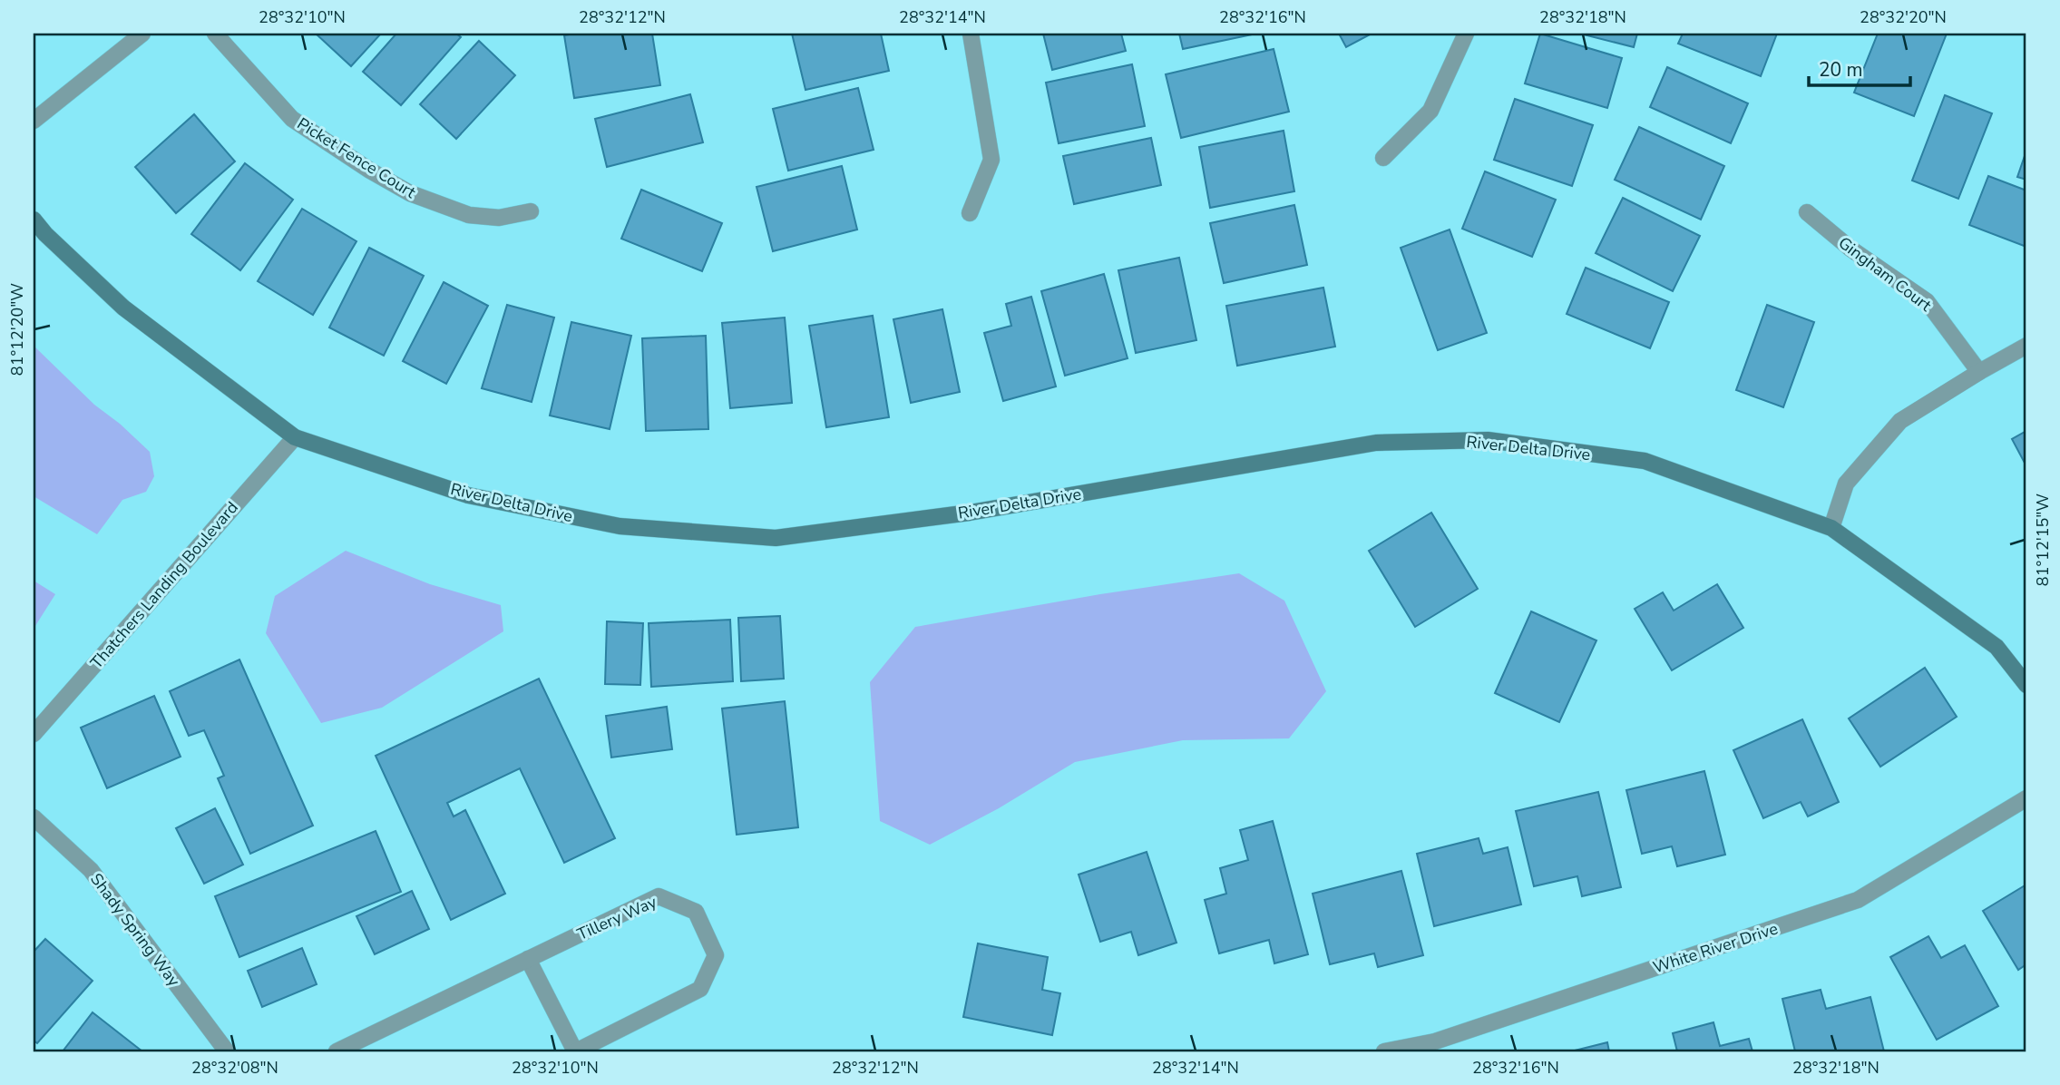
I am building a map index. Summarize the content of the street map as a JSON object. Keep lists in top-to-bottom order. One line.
{"streets":{"street":["Picket Fence Court","Gingham Court","River Delta Drive","Thatchers Landing Boulevard","Tillery Way","Shady Spring Way","White River Drive"]},"crossings":[["River Delta Drive","Thatchers Landing Boulevard"]],"scale_bar":"20 m","coordinates":["28°32'10\"N","28°32'12\"N","28°32'14\"N","28°32'16\"N","28°32'18\"N","28°32'20\"N","81°12'20\"W","81°12'15\"W","28°32'08\"N"]}
